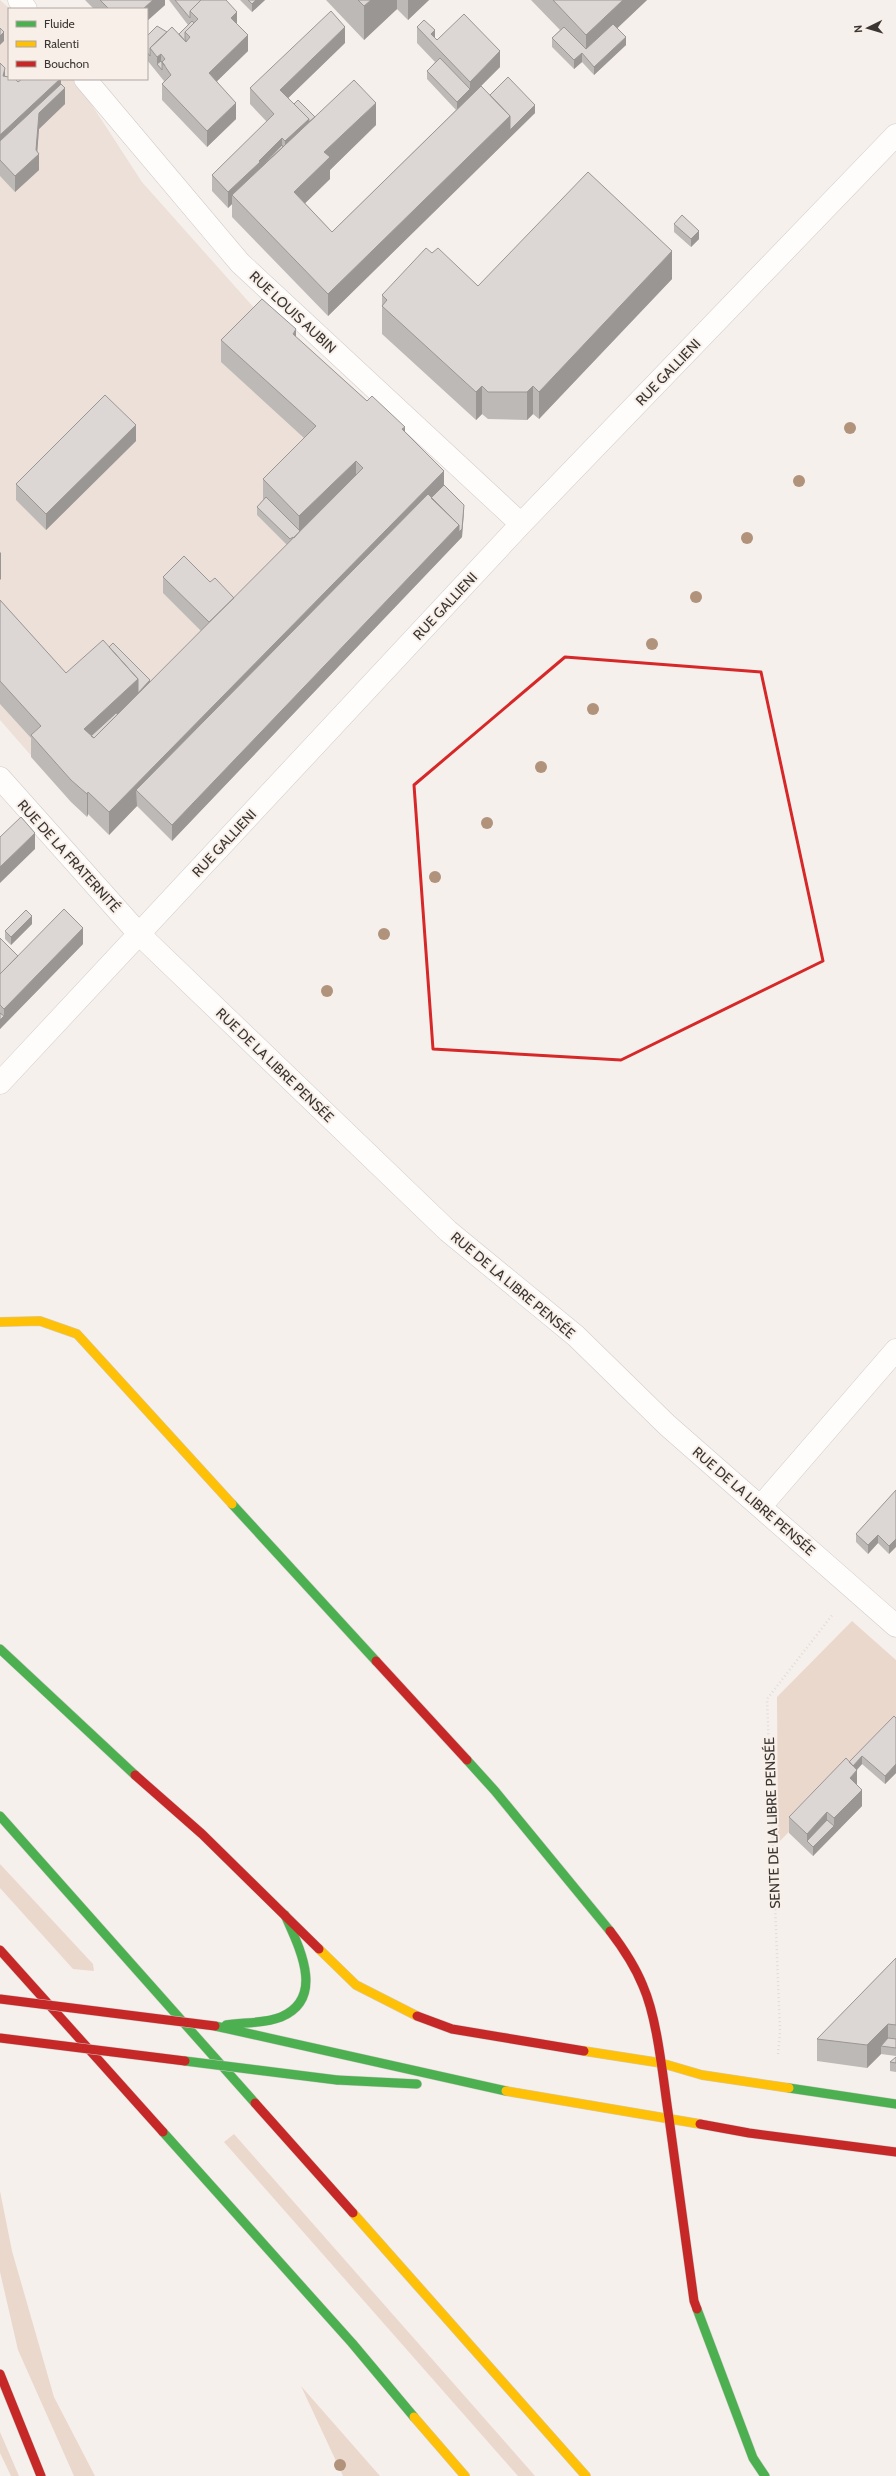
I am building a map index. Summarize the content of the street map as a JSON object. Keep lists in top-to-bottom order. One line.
{"streets":{"street":["RUE LOUIS AUBIN","RUE GALLIENI","RUE DE LA FRATERNITÉ","RUE DE LA LIBRE PENSÉE"],"path":["SENTE DE LA LIBRE PENSÉE"]},"crossings":[["RUE LOUIS AUBIN","RUE GALLIENI"],["RUE GALLIENI","RUE DE LA FRATERNITÉ"],["RUE GALLIENI","RUE DE LA LIBRE PENSÉE"],["RUE DE LA FRATERNITÉ","RUE DE LA LIBRE PENSÉE"],["RUE DE LA LIBRE PENSÉE","SENTE DE LA LIBRE PENSÉE"]],"legend":["Fluide","Ralenti","Bouchon"],"north":"left"}
